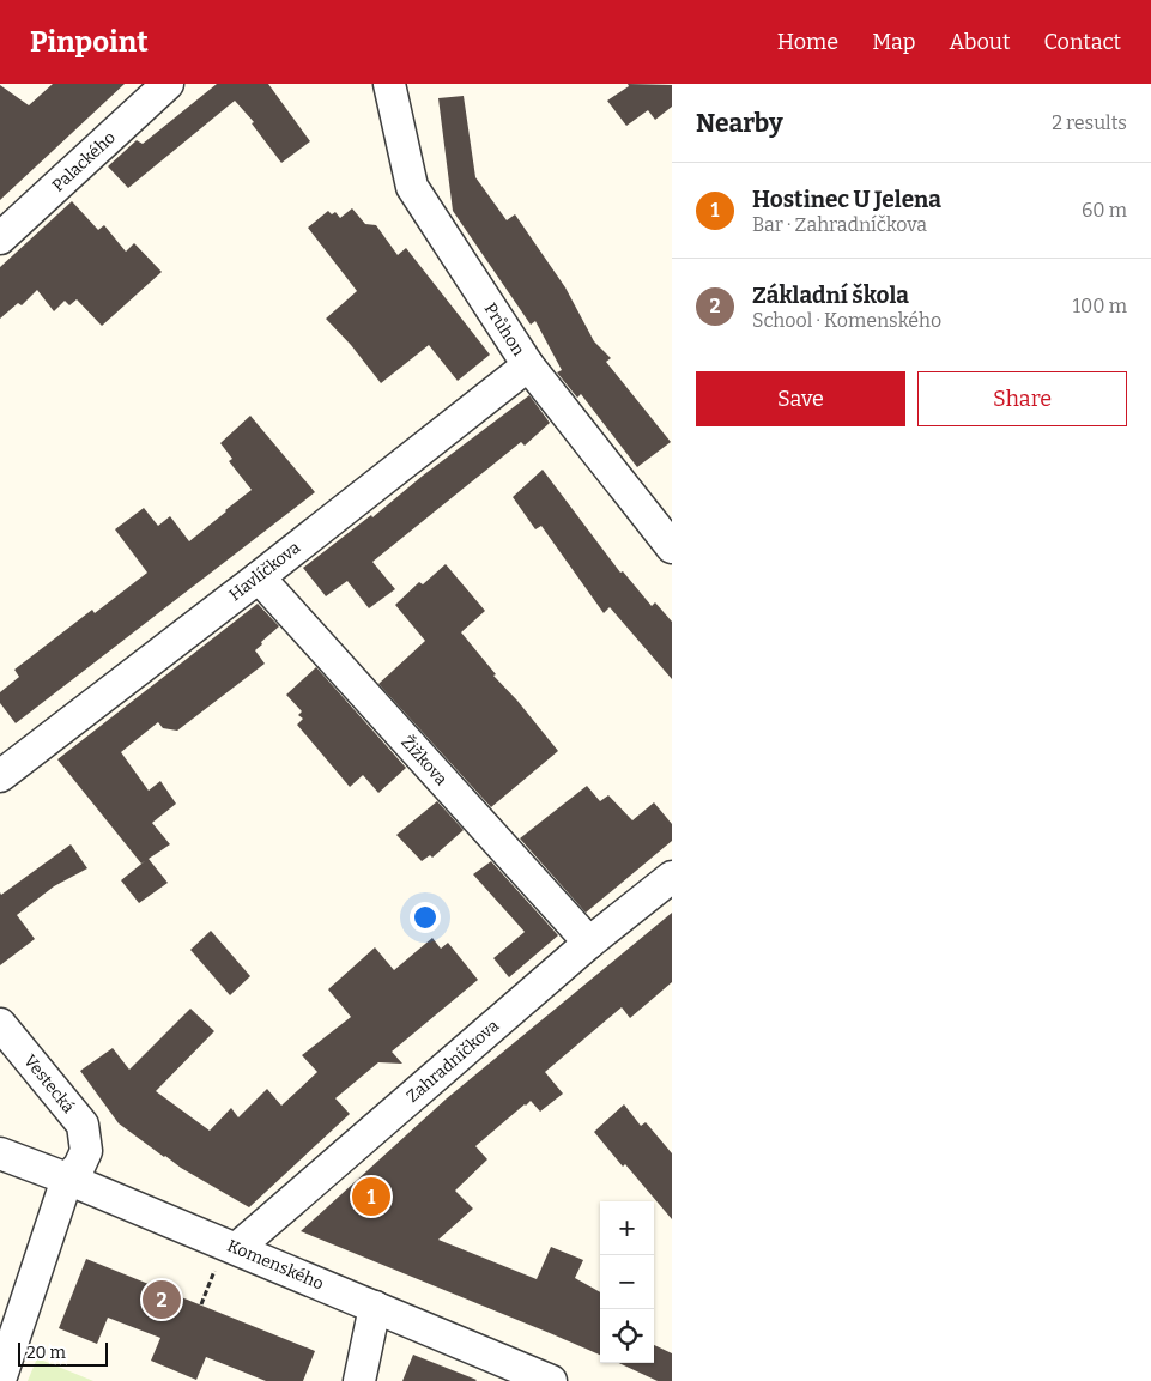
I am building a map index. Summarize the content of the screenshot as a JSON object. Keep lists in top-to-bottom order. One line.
{"streets":{"street":["Palackého","Průhon","Havlíčkova","Žižkova","Zahradníčkova","Vestecká","Komenského"]},"crossings":[["Průhon","Havlíčkova"],["Havlíčkova","Žižkova"],["Žižkova","Zahradníčkova"],["Zahradníčkova","Komenského"],["Vestecká","Komenského"]],"scale_bar":"20 m","page":{"header":"Pinpoint","nav":["Home","Map","About","Contact"],"heading":["Nearby","2 results"],"list":[{"mark":"1","name":"Hostinec U Jelena","note":"Bar · Zahradníčkova","value":"60 m"},{"mark":"2","name":"Základní škola","note":"School · Komenského","value":"100 m"}],"buttons":["Save","Share"],"pins":["1","2"],"map_buttons":["+","−"],"scale":"20 m"}}
